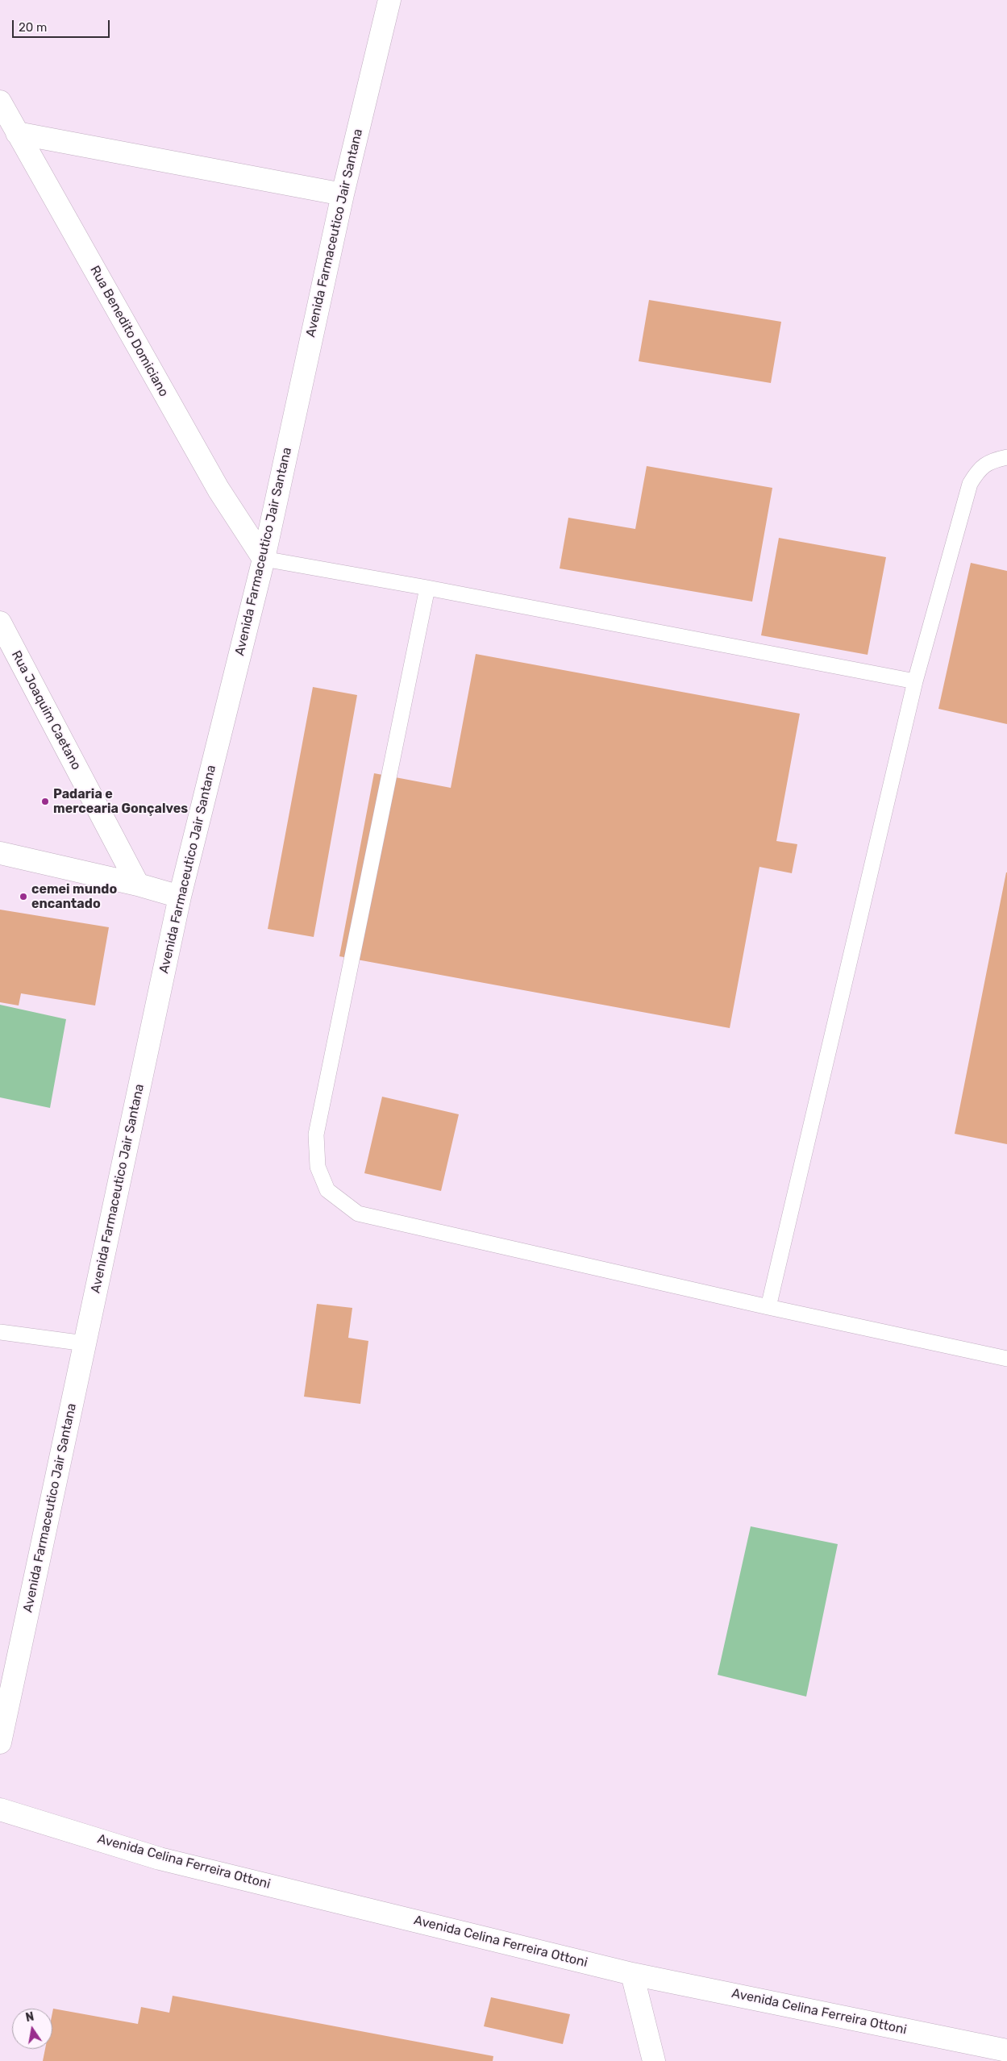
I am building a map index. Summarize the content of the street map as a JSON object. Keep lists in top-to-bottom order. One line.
{"streets":{"street":["Avenida Farmaceutico Jair Santana","Rua Benedito Domiciano","Rua Joaquim Caetano","Avenida Celina Ferreira Ottoni"]},"crossings":[["Avenida Farmaceutico Jair Santana","Rua Benedito Domiciano"]],"places":["Padaria e mercearia Gonçalves","cemei mundo encantado"],"scale_bar":"20 m","north":"top"}
